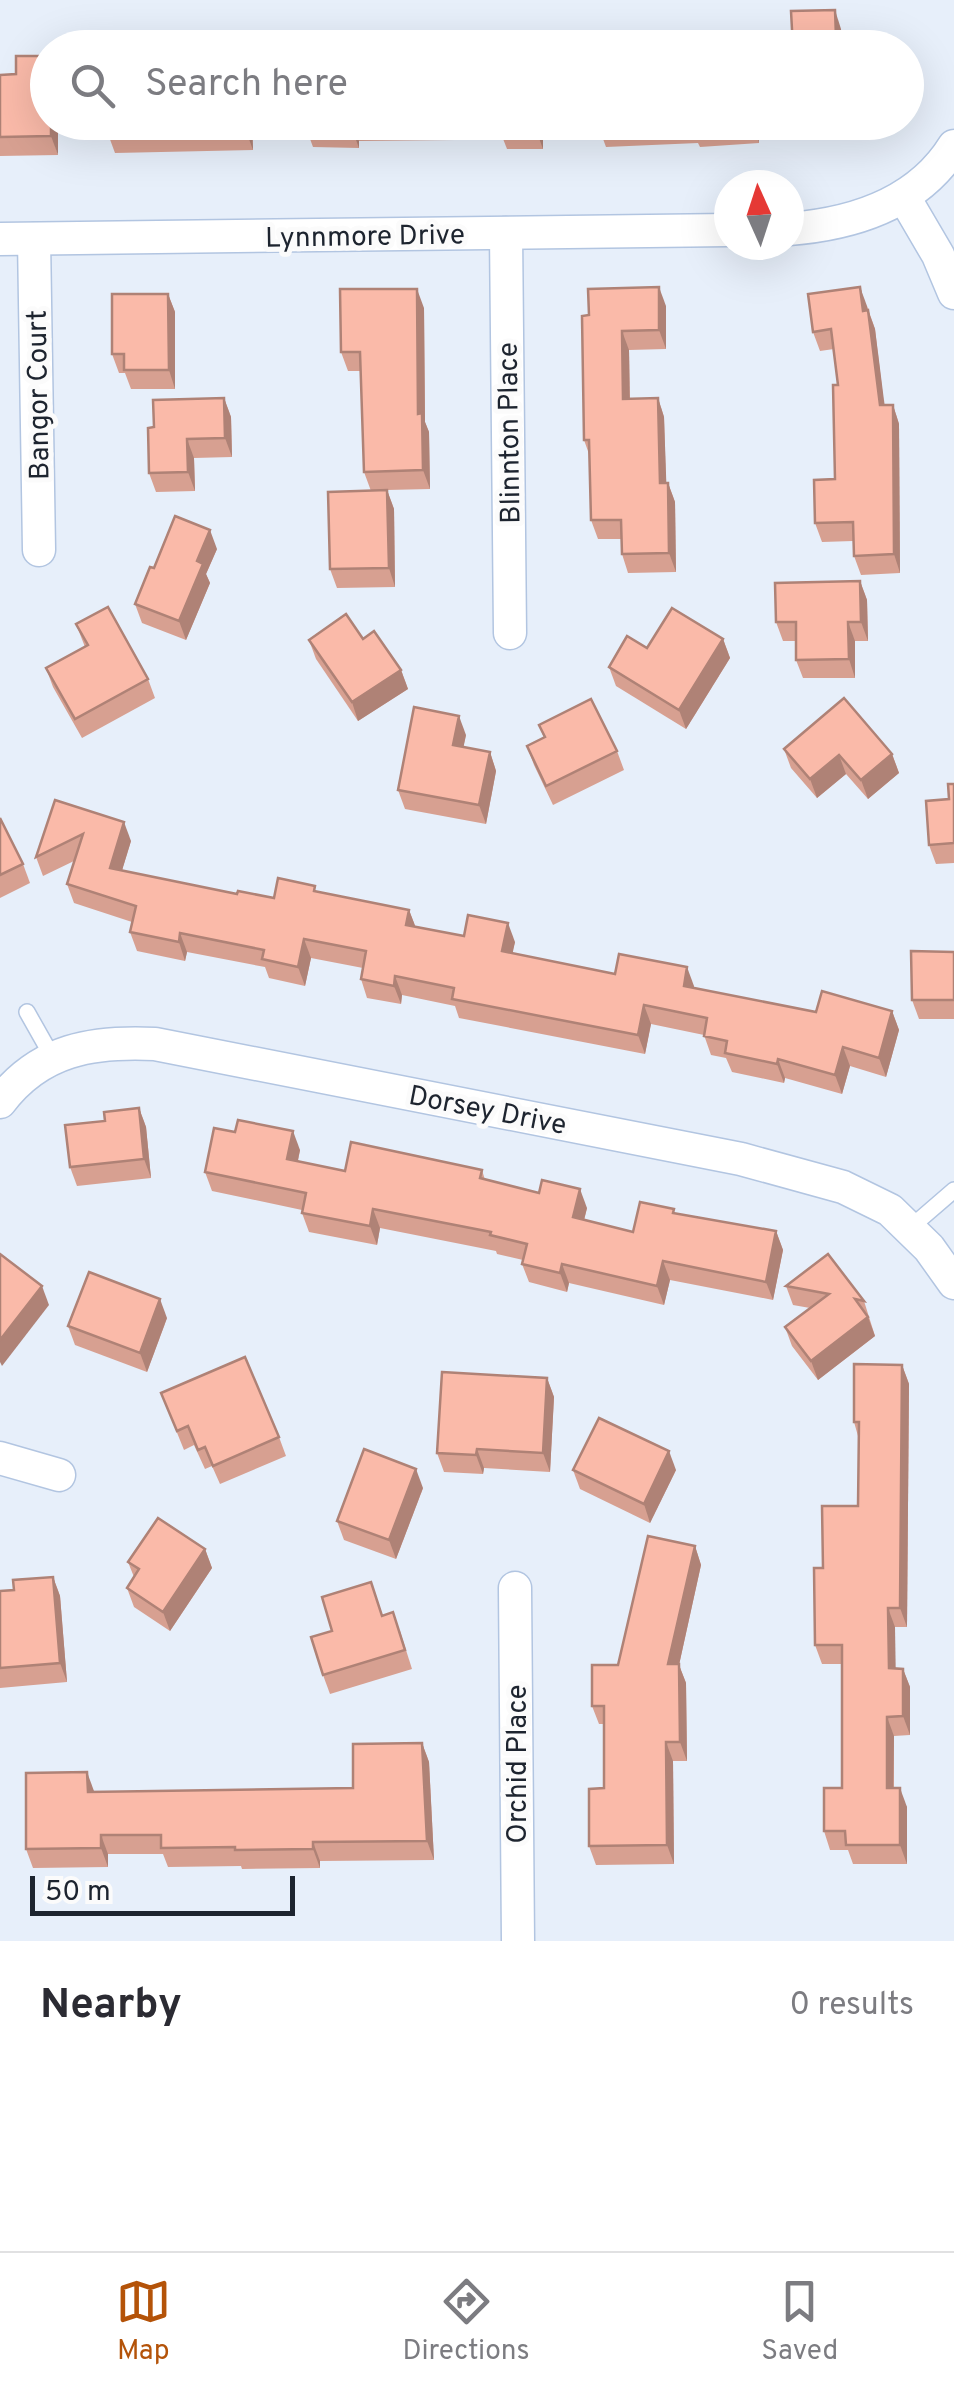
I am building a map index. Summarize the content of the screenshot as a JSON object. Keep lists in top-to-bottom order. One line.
{"streets":{"street":["Lynnmore Drive","Bangor Court","Blinnton Place","Dorsey Drive","Orchid Place"]},"crossings":[["Lynnmore Drive","Bangor Court"],["Lynnmore Drive","Blinnton Place"]],"scale_bar":"50 m","north":"top","page":{"search":"Search here","scale":"50 m","heading":["Nearby","0 results"],"nav":["Map","Directions","Saved"]}}
